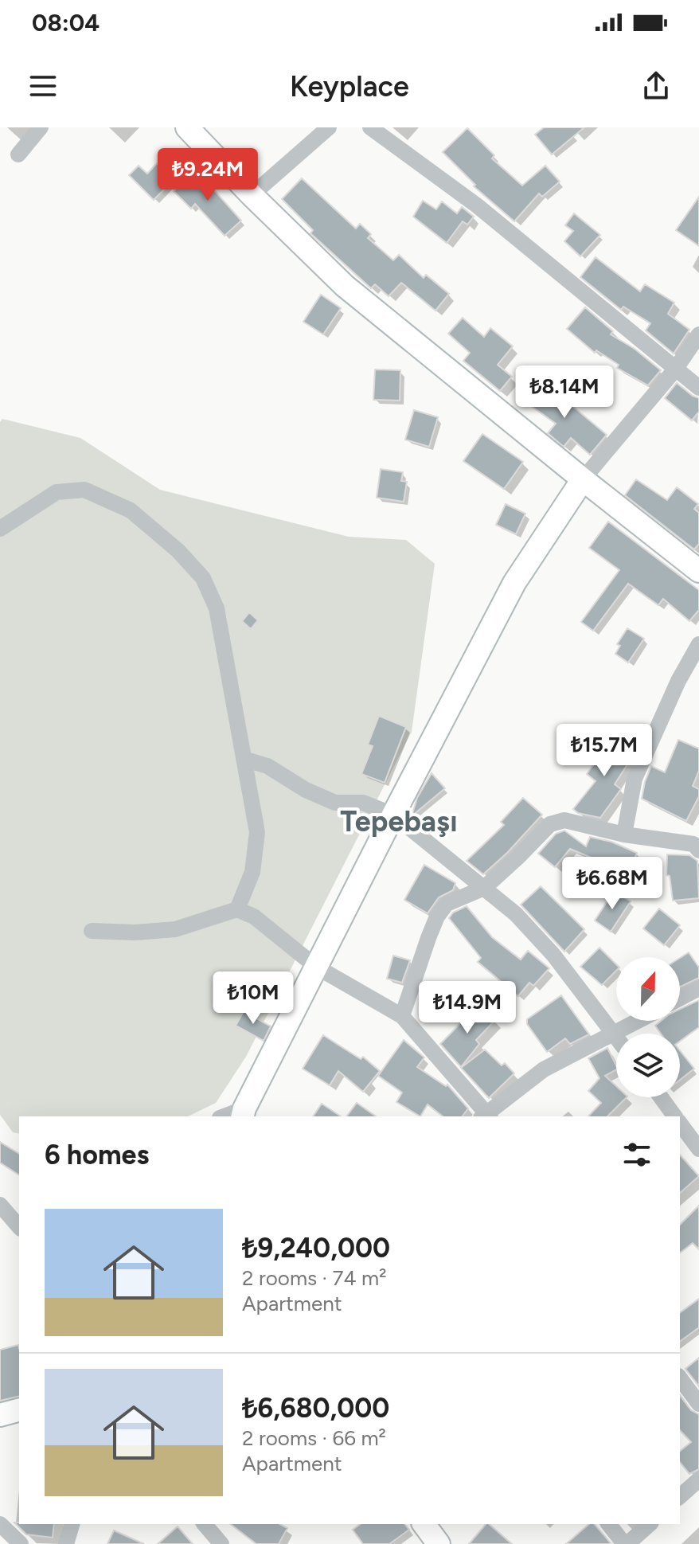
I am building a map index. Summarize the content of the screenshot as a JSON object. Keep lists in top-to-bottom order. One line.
{"districts":["Tepebaşı"],"north":"top","page":{"status":"08:04","header":"Keyplace","price":["₺9.24M","₺8.14M","₺15.7M","₺6.68M","₺10M","₺14.9M"],"heading":"6 homes","list":[{"name":"₺9,240,000","note":"2 rooms · 74 m² · Apartment"},{"name":"₺6,680,000","note":"2 rooms · 66 m² · Apartment"}]}}
